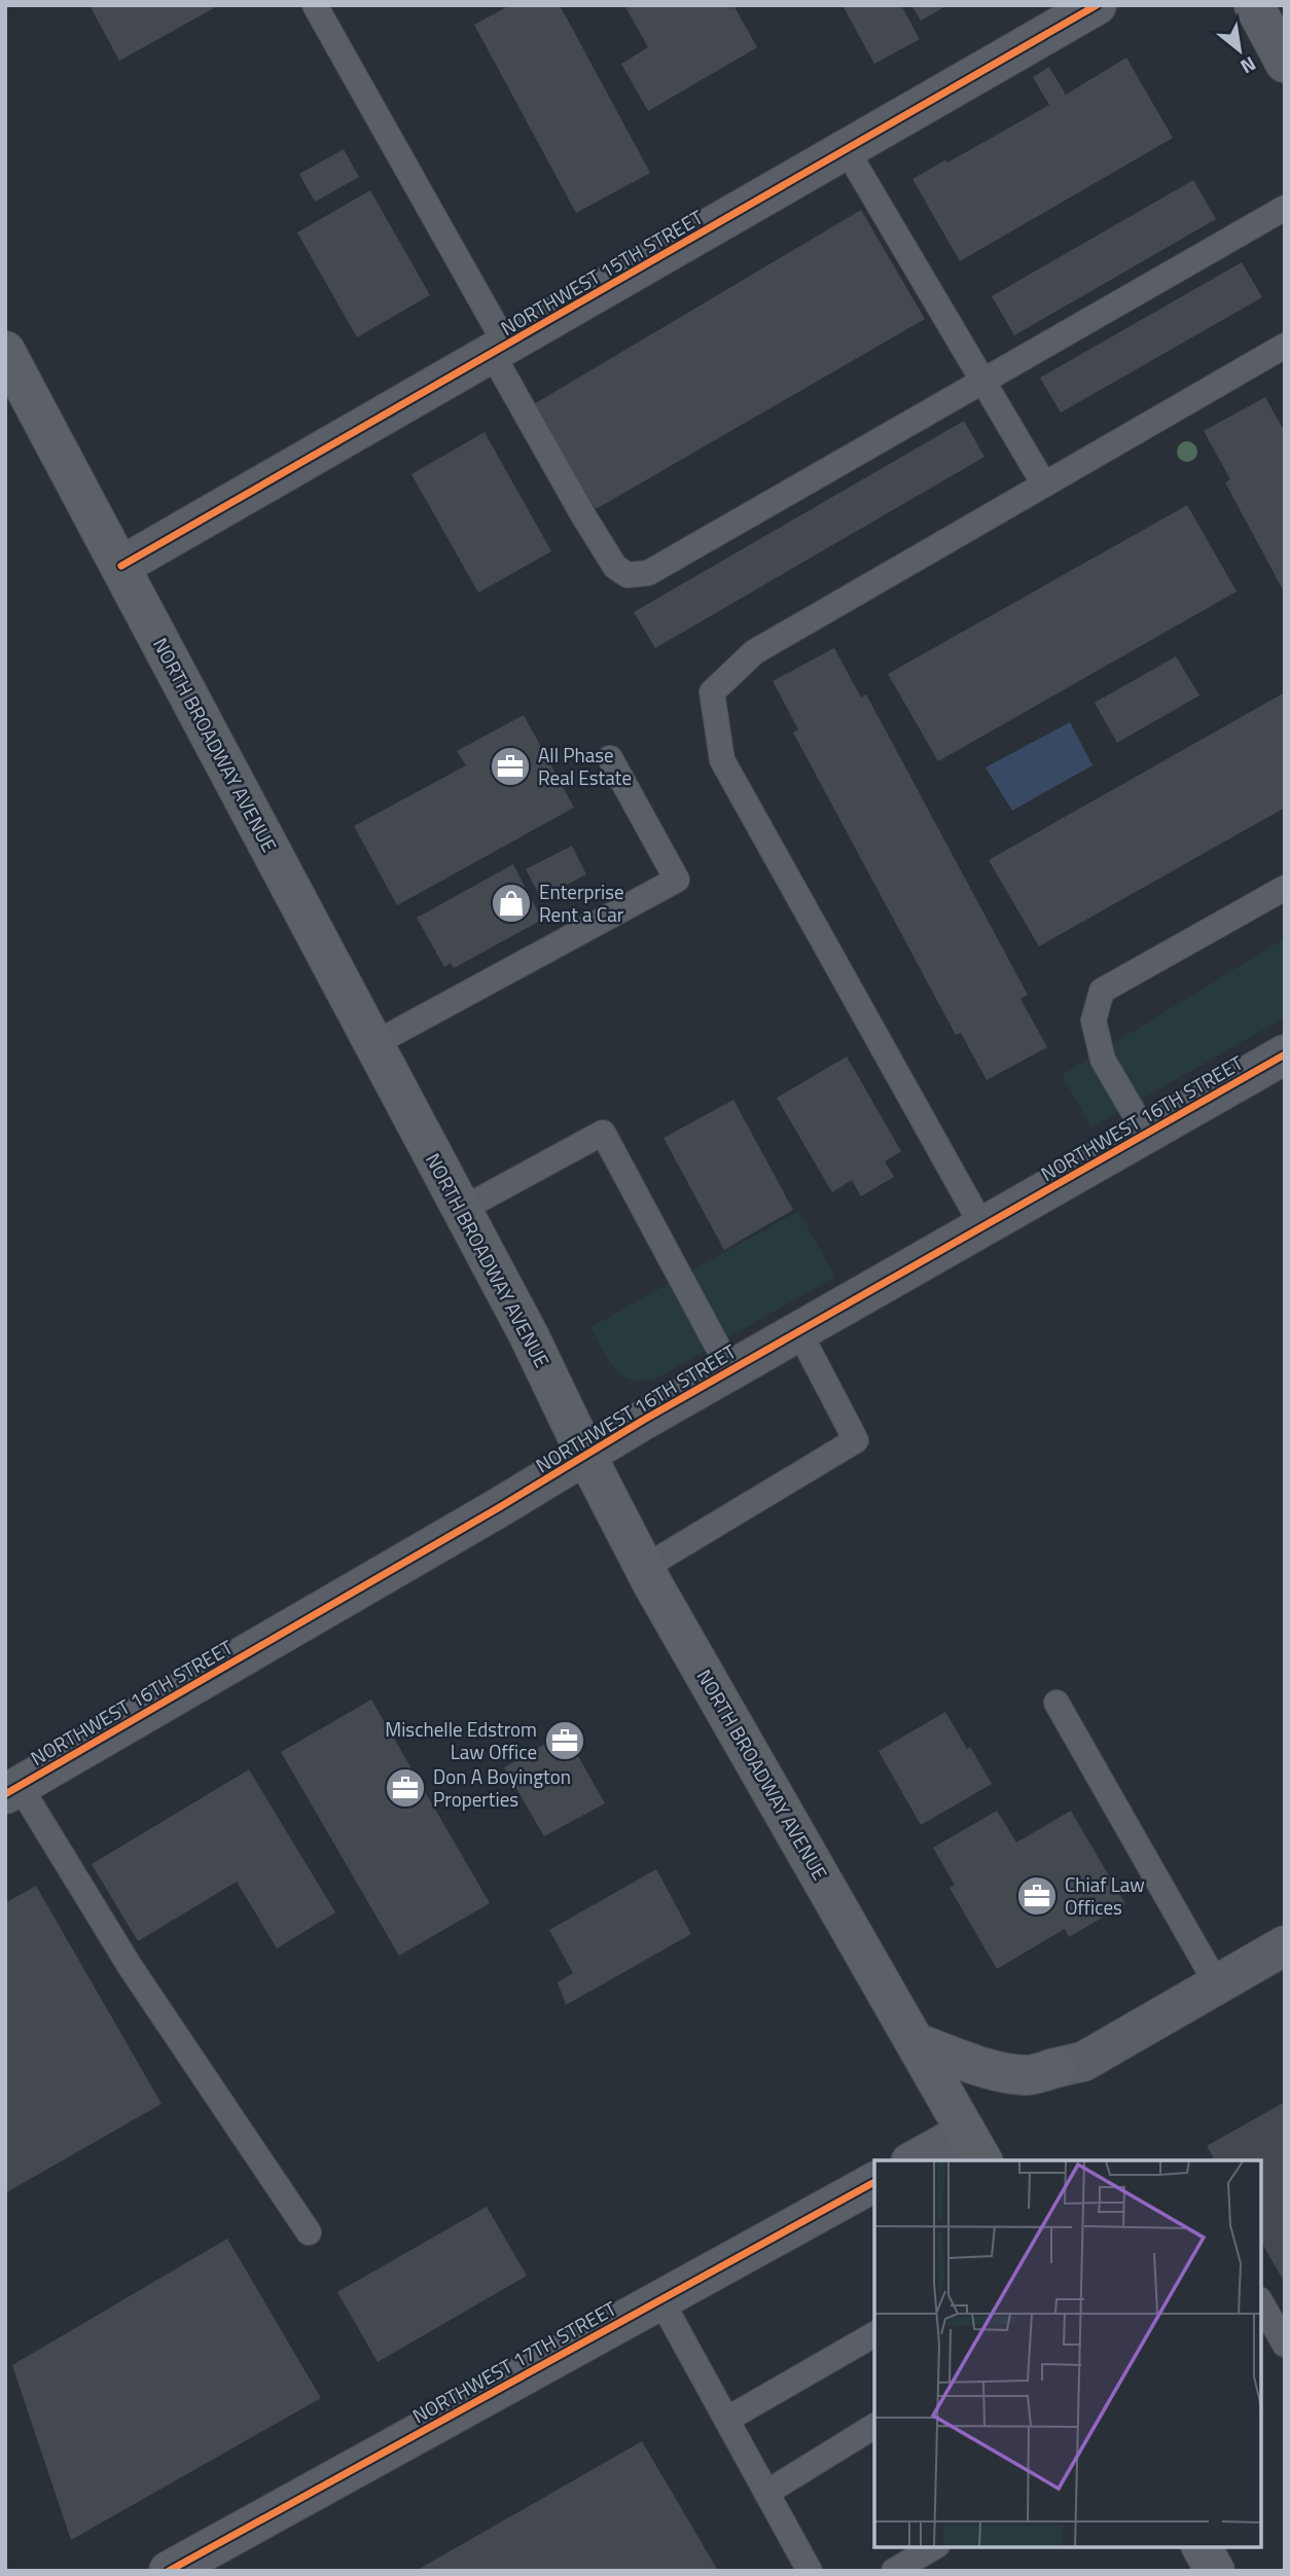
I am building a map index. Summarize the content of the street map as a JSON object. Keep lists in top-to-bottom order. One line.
{"streets":{"main road":["NORTH BROADWAY AVENUE"],"street":["NORTHWEST 15TH STREET","NORTHWEST 16TH STREET","NORTHWEST 17TH STREET"]},"crossings":[["NORTHWEST 15TH STREET","NORTH BROADWAY AVENUE"],["NORTH BROADWAY AVENUE","NORTHWEST 16TH STREET"]],"places":{"office":["All Phase Real Estate","Mischelle Edstrom Law Office","Don A Boyington Properties","Chiaf Law Offices"],"shop":["Enterprise Rent a Car"]},"north":"bottom right"}
